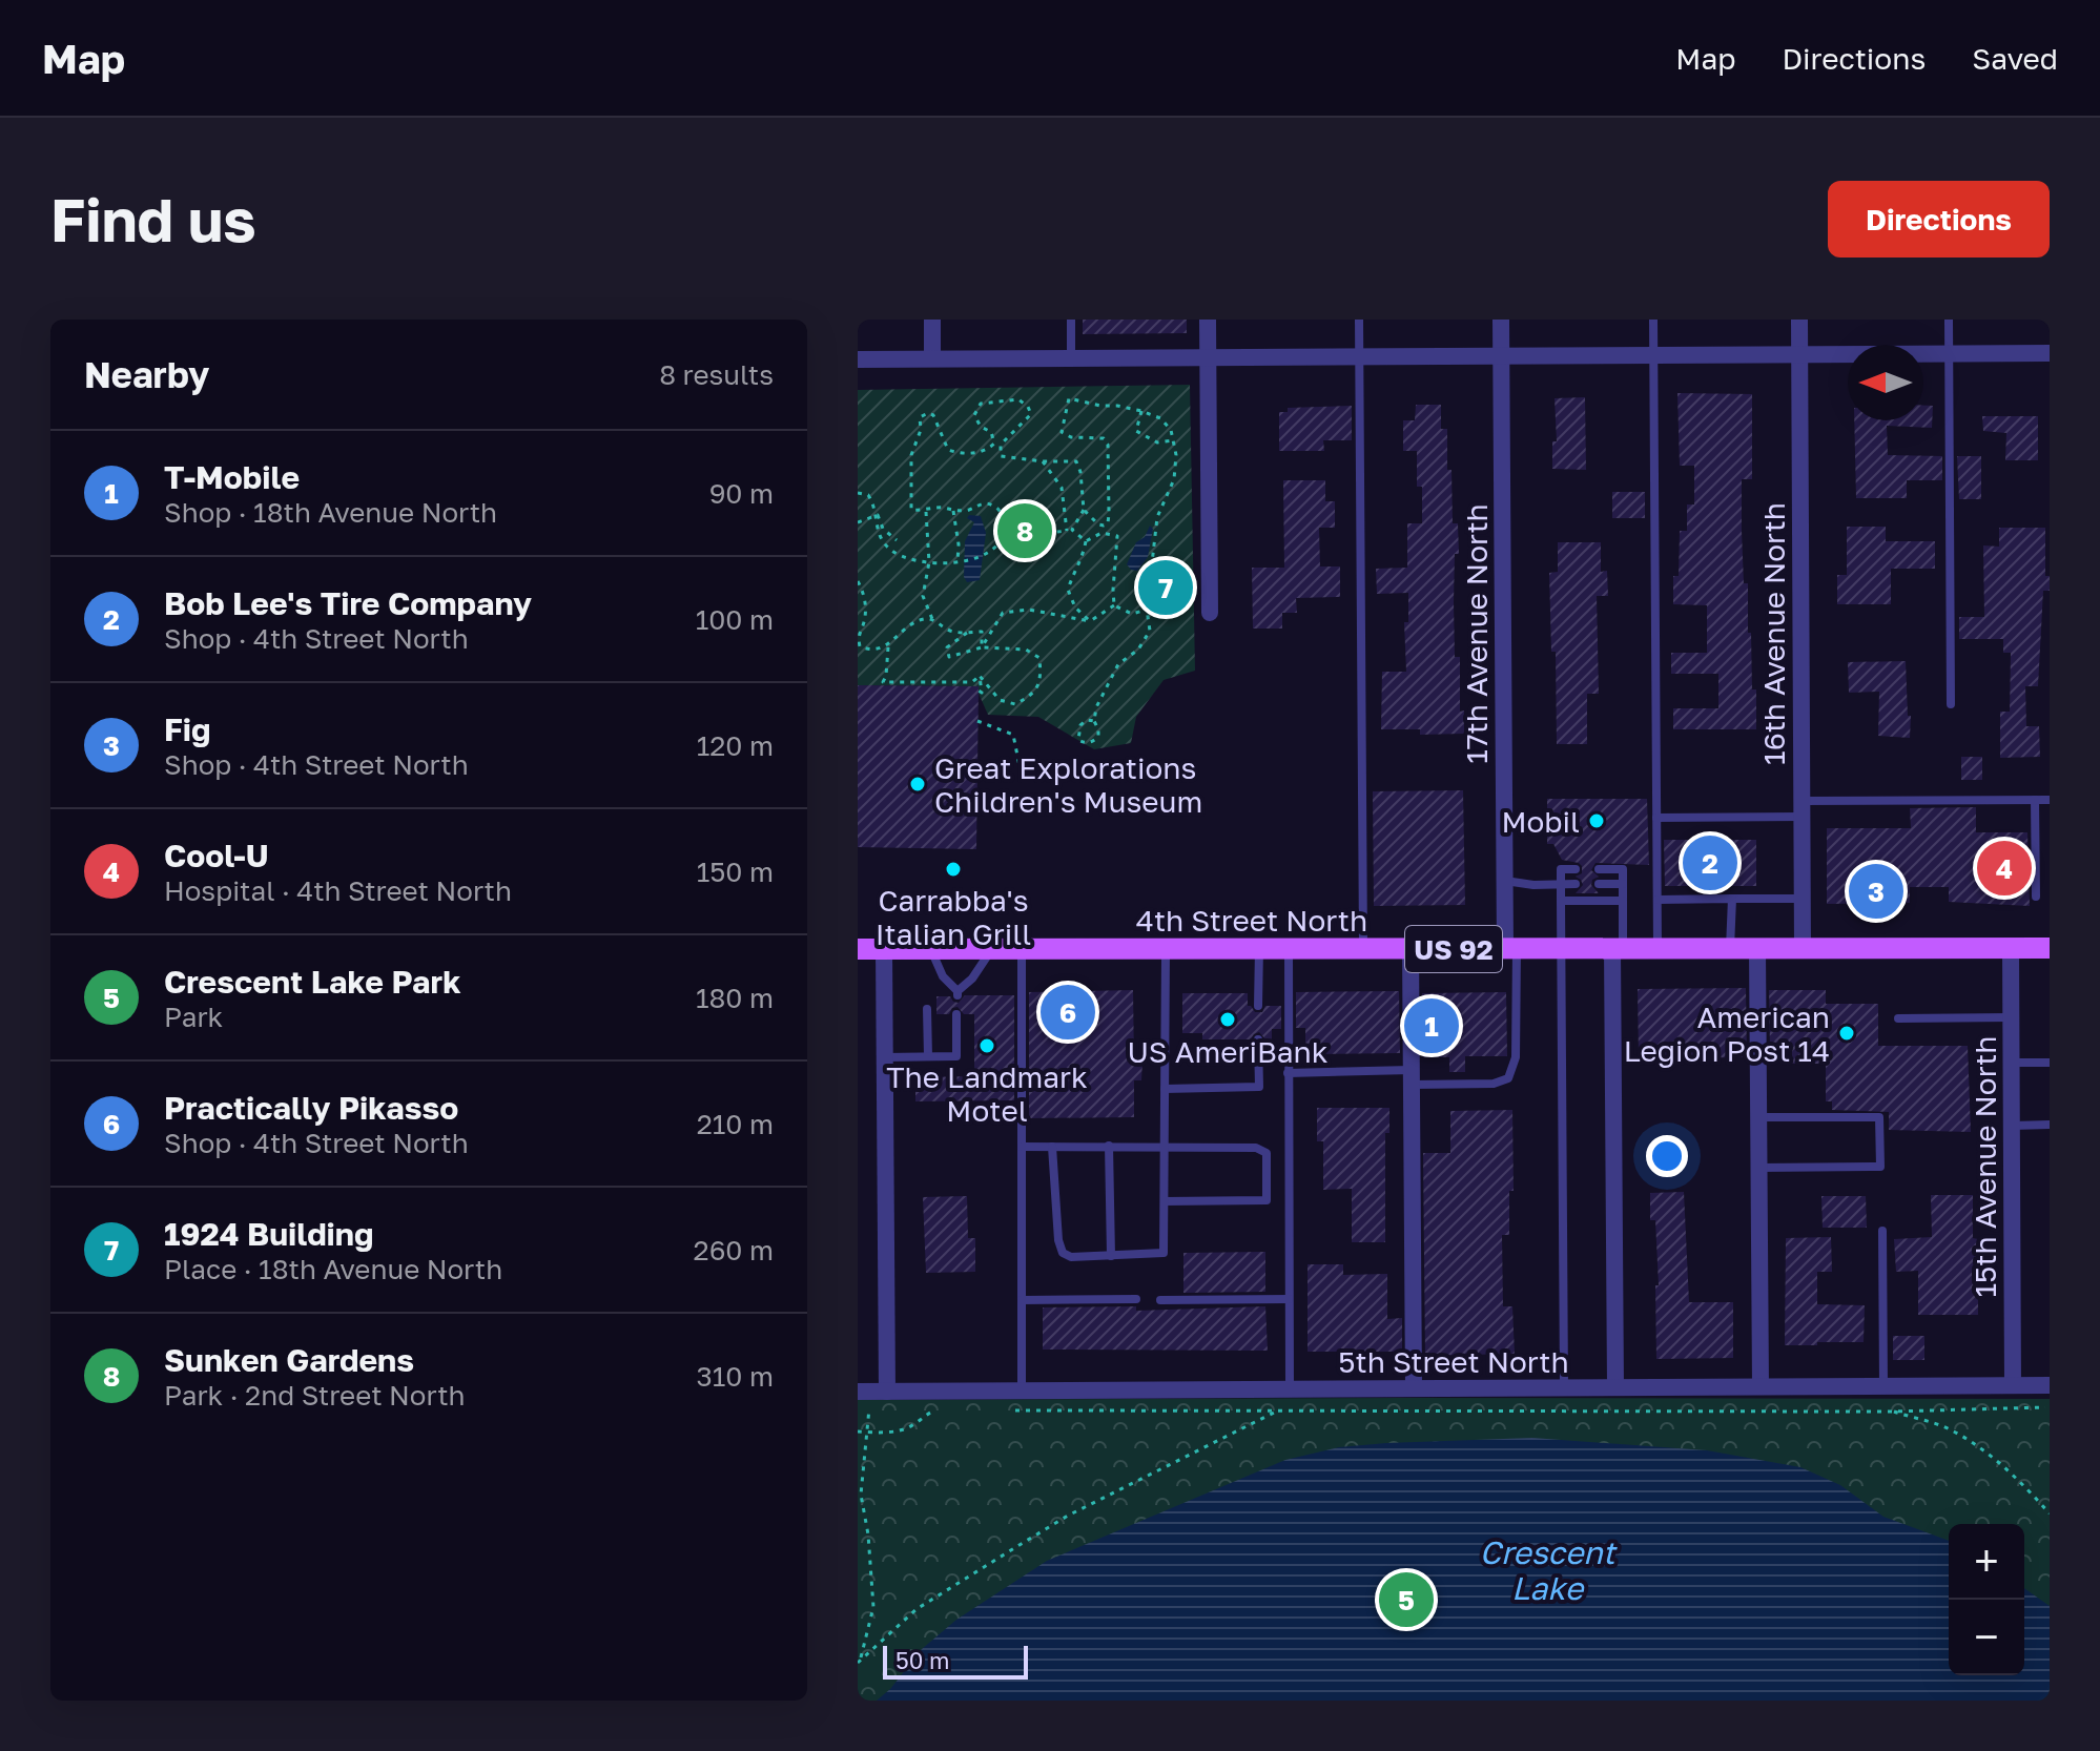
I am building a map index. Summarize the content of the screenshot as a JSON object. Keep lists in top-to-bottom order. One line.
{"streets":{"main road":["4th Street North","US 92"],"street":["17th Avenue North","16th Avenue North","15th Avenue North","5th Street North"]},"crossings":[["17th Avenue North","4th Street North"],["16th Avenue North","4th Street North"],["4th Street North","15th Avenue North"],["15th Avenue North","5th Street North"]],"water":["Crescent Lake"],"places":["Great Explorations Children's Museum","Mobil","Carrabba's Italian Grill","US AmeriBank","American Legion Post 14","The Landmark Motel"],"scale_bar":"50 m","north":"left","page":{"header":"Map","nav":["Map","Directions","Saved"],"buttons":"Directions","title":"Find us","heading":["Nearby","8 results"],"list":[{"mark":"1","name":"T-Mobile","note":"Shop · 18th Avenue North","value":"90 m"},{"mark":"2","name":"Bob Lee's Tire Company","note":"Shop · 4th Street North","value":"100 m"},{"mark":"3","name":"Fig","note":"Shop · 4th Street North","value":"120 m"},{"mark":"4","name":"Cool-U","note":"Hospital · 4th Street North","value":"150 m"},{"mark":"5","name":"Crescent Lake Park","note":"Park","value":"180 m"},{"mark":"6","name":"Practically Pikasso","note":"Shop · 4th Street North","value":"210 m"},{"mark":"7","name":"1924 Building","note":"Place · 18th Avenue North","value":"260 m"},{"mark":"8","name":"Sunken Gardens","note":"Park · 2nd Street North","value":"310 m"}],"pins":["8","7","2","4","3","6","1","5"],"map_buttons":["+","−"],"scale":"50 m"}}
